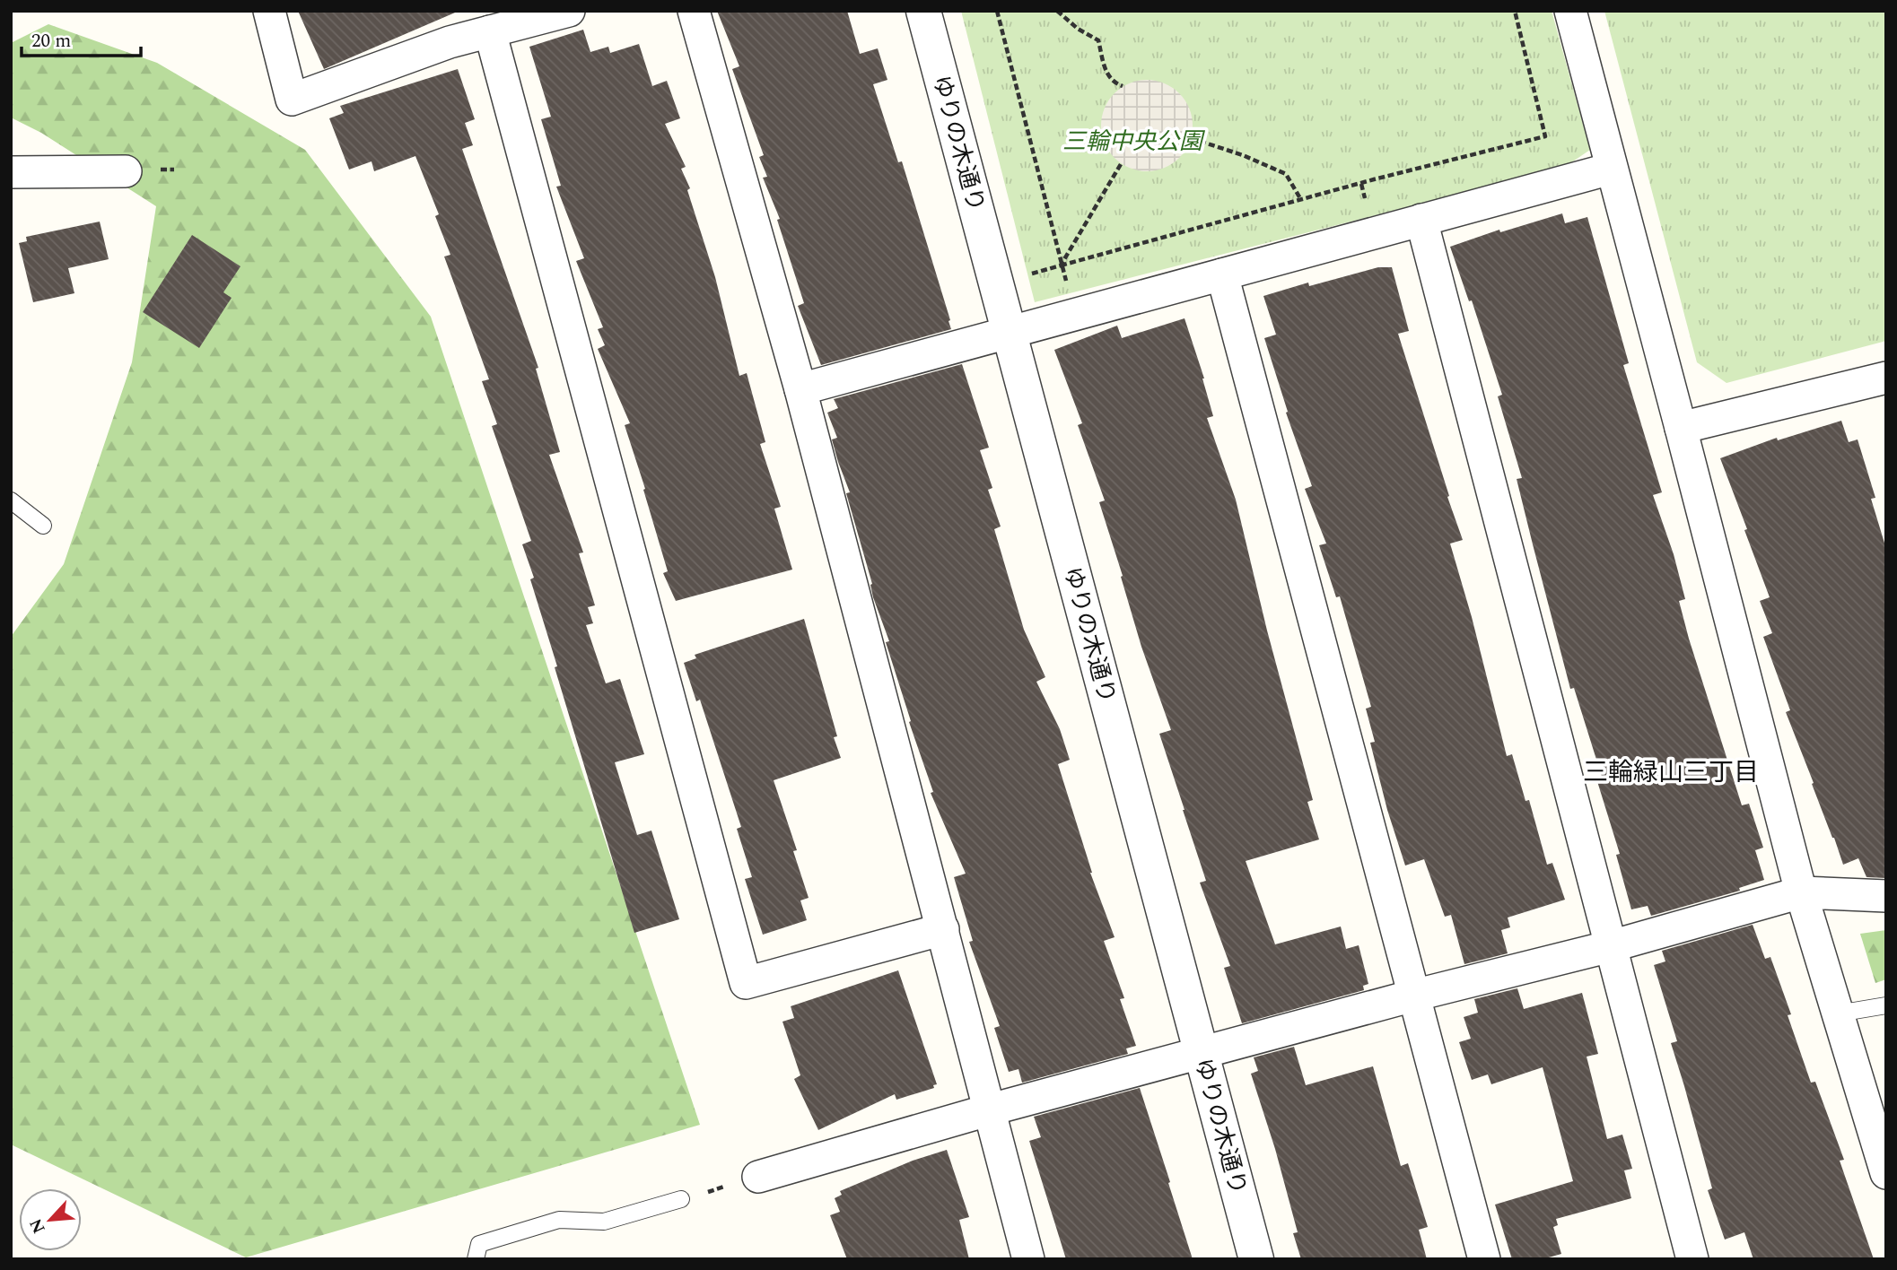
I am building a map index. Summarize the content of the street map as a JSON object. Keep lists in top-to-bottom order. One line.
{"streets":{"street":["ゆりの木通り"]},"districts":["三輪緑山三丁目"],"parks":["三輪中央公園"],"scale_bar":"20 m","north":"bottom left"}
